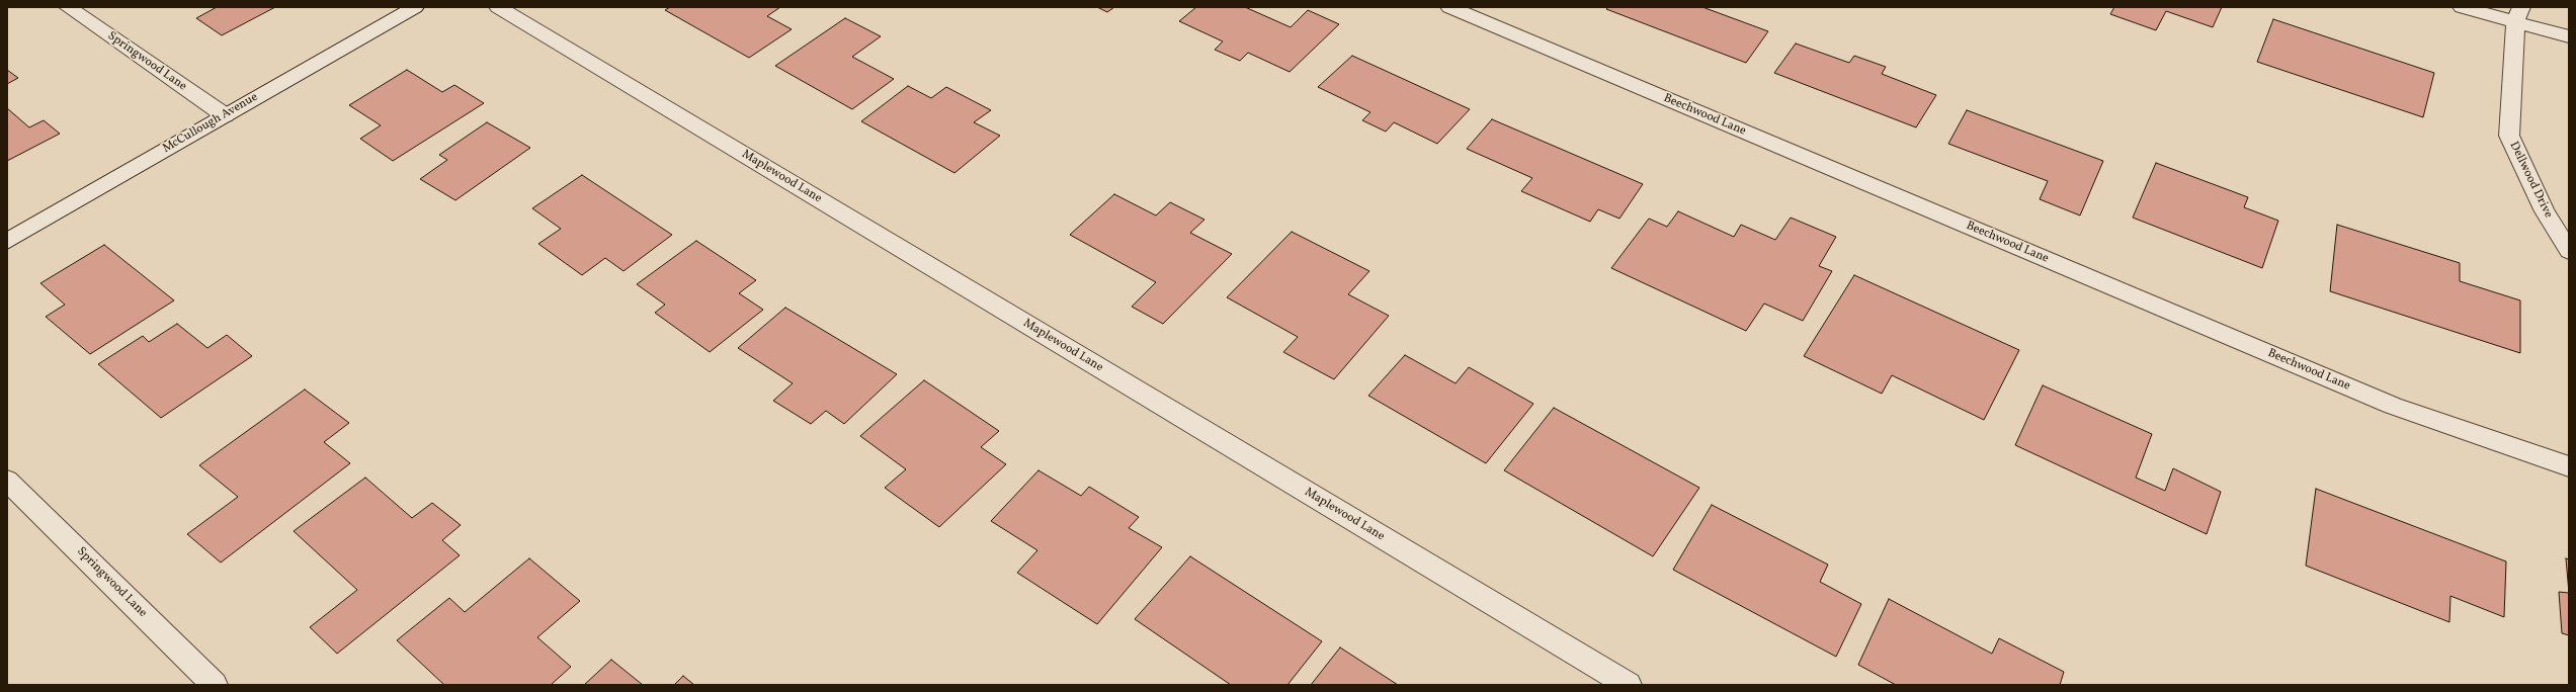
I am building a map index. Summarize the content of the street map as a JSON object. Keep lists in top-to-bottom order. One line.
{"streets":{"street":["Springwood Lane","Beechwood Lane","McCullough Avenue","Maplewood Lane","Dellwood Drive"]},"crossings":[["Springwood Lane","McCullough Avenue"]]}
